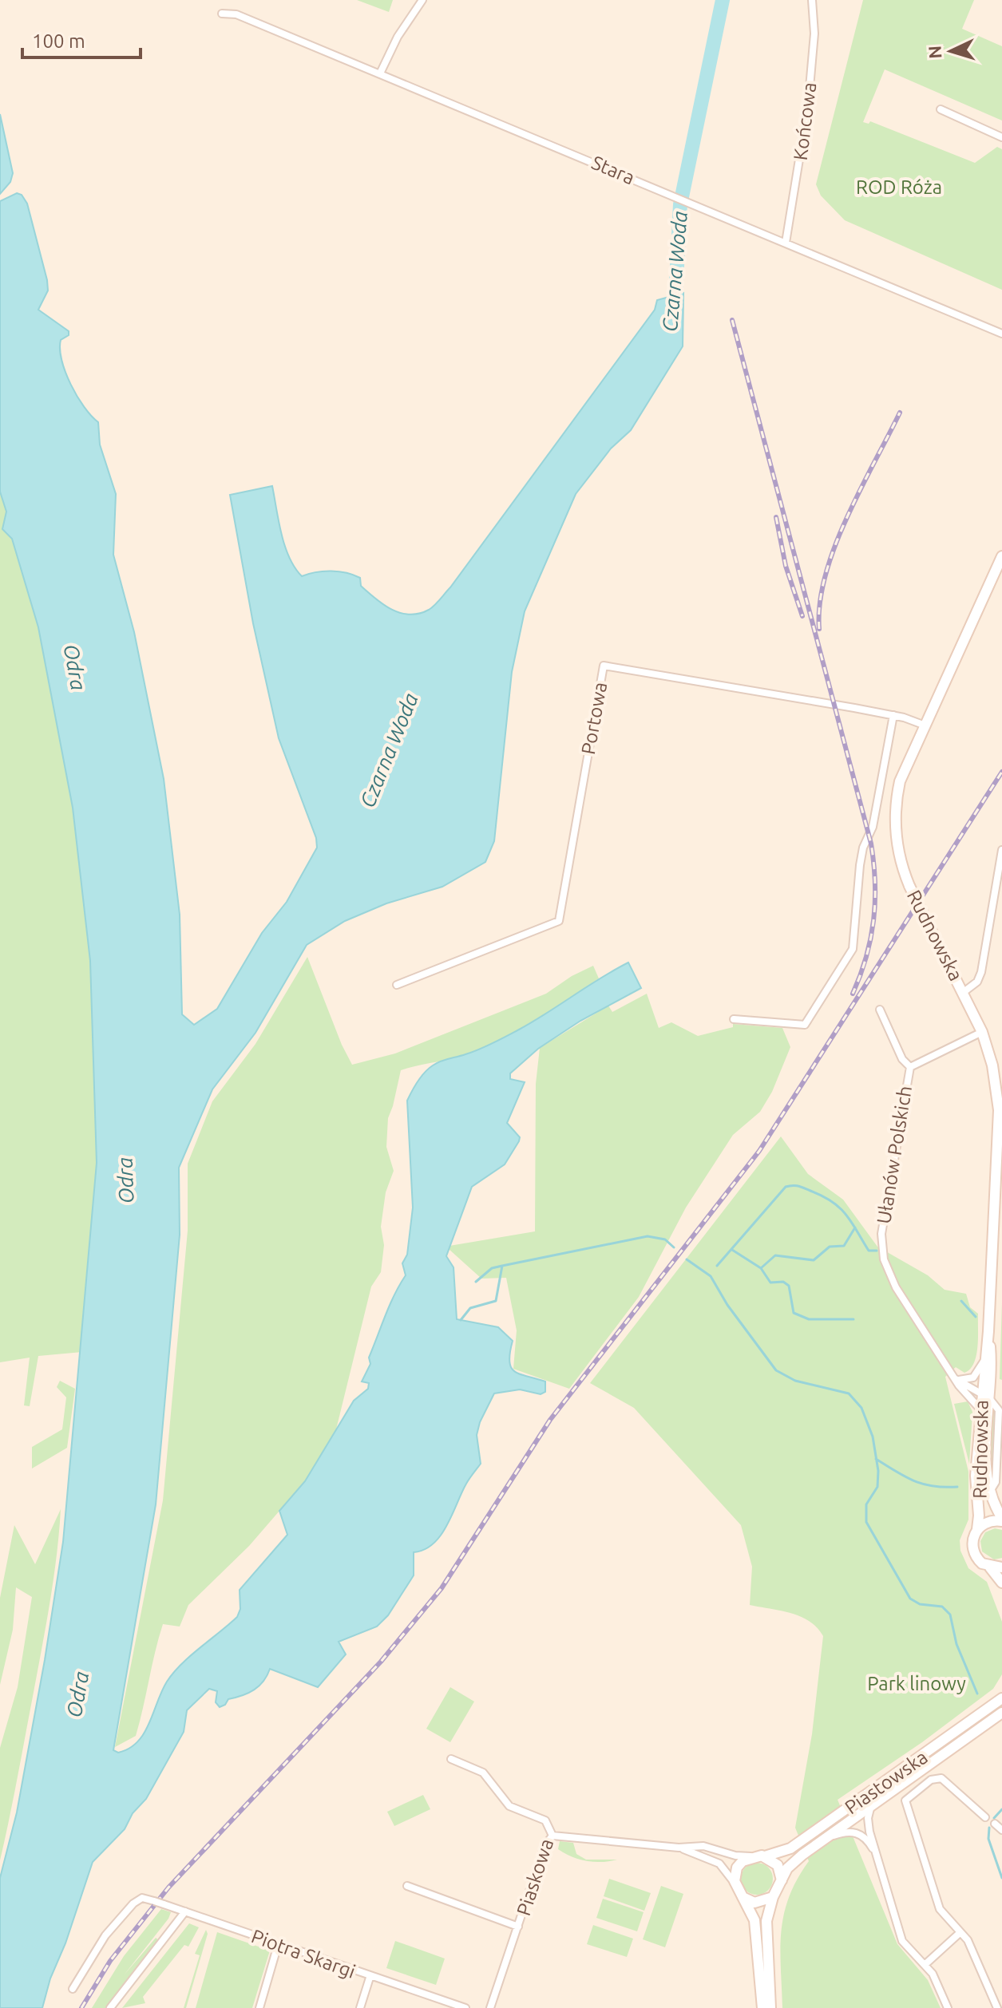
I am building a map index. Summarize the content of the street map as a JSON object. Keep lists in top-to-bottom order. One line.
{"streets":{"main road":["Rudnowska","Piastowska"],"street":["Końcowa","Stara","Portowa","Ułanów Polskich","Piaskowa","Piotra Skargi"]},"crossings":[["Końcowa","Stara"],["Portowa","Rudnowska"],["Rudnowska","Ułanów Polskich"]],"water":["Czarna Woda","Odra"],"parks":["ROD Róża","Park linowy"],"scale_bar":"100 m","north":"left"}
